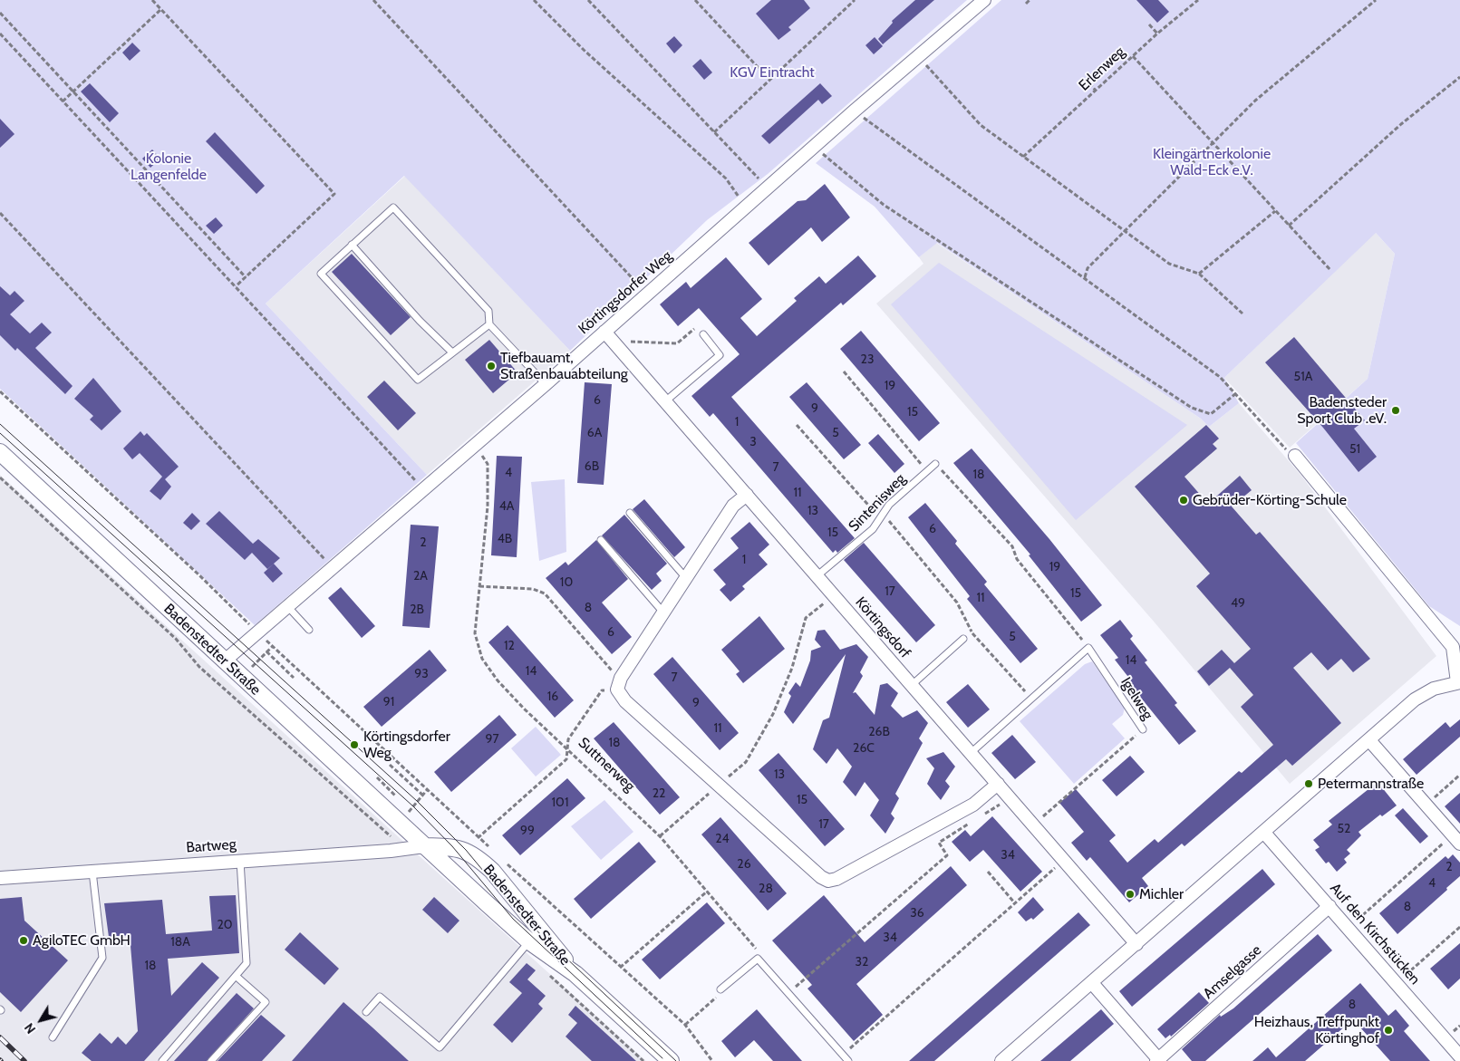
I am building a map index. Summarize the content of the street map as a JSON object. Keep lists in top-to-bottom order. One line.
{"streets":{"street":["Körtingsdorfer Weg","Körtingsdorf","Badenstedter Straße","Bartweg","Auf den Kirchstücken","Amselgasse"],"lane":["Sintenisweg","Igelweg"],"path":["Erlenweg","Suttnerweg"]},"crossings":[["Körtingsdorfer Weg","Körtingsdorf"],["Körtingsdorfer Weg","Badenstedter Straße"],["Körtingsdorfer Weg","Suttnerweg"],["Sintenisweg","Körtingsdorf"],["Körtingsdorf","Igelweg"],["Badenstedter Straße","Bartweg"],["Auf den Kirchstücken","Amselgasse"]],"parks":["KGV Eintracht","Kleingärtnerkolonie Wald-Eck e.V.","Kolonie Langenfelde"],"places":["Tiefbauamt, Straßenbauabteilung","Badensteder Sport Club .eV.","Gebrüder-Körting-Schule","Körtingsdorfer Weg","Petermannstraße","Michler","AgiloTEC GmbH","Heizhaus, Treffpunkt Körtinghof"],"house_numbers":["23","51A","19","6","9","15","1","6A","5","3","51","6B","7","4","18","11","4A","13","6","15","4B","2","1","19","2A","10","17","15","11","49","8","2B","6","5","12","14","14","93","7","16","91","9","11","26B","97","18","26C","13","22","15","101","17","52","99","24","34","26","2","4","28","8","36","20","34","18A","32","18","8"],"north":"bottom left"}
